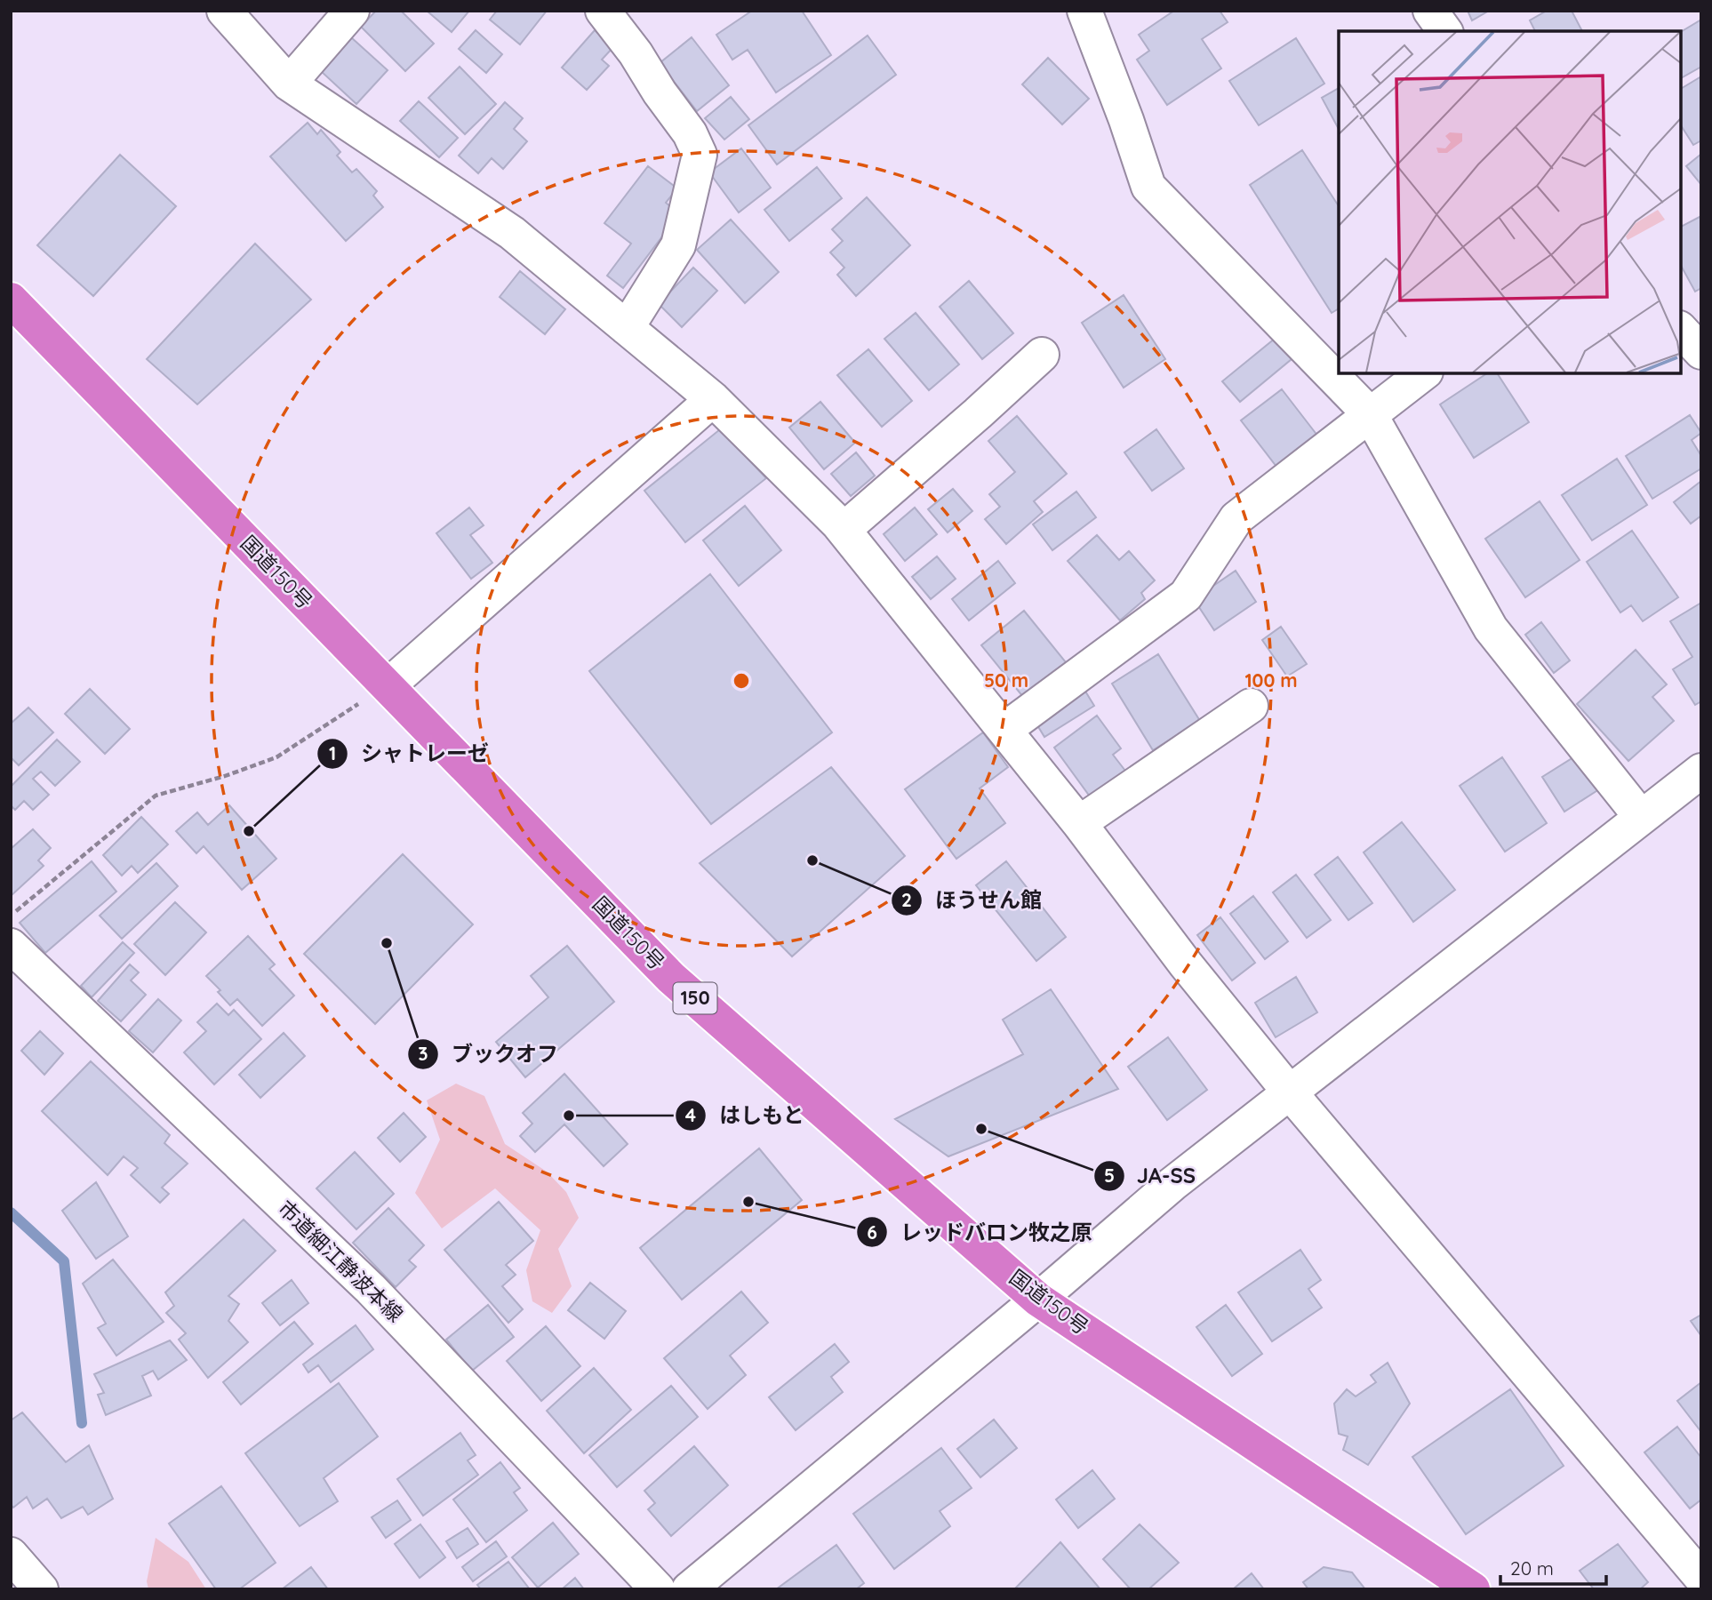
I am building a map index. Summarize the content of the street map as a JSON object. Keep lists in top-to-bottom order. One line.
{"streets":{"highway":["国道150号","150"],"street":["市道細江静波本線"]},"places":["シャトレーゼ","ほうせん館","ブックオフ","はしもと","JA-SS","レッドバロン牧之原"],"scale_bar":"20 m","rings":["50 m","100 m"]}
